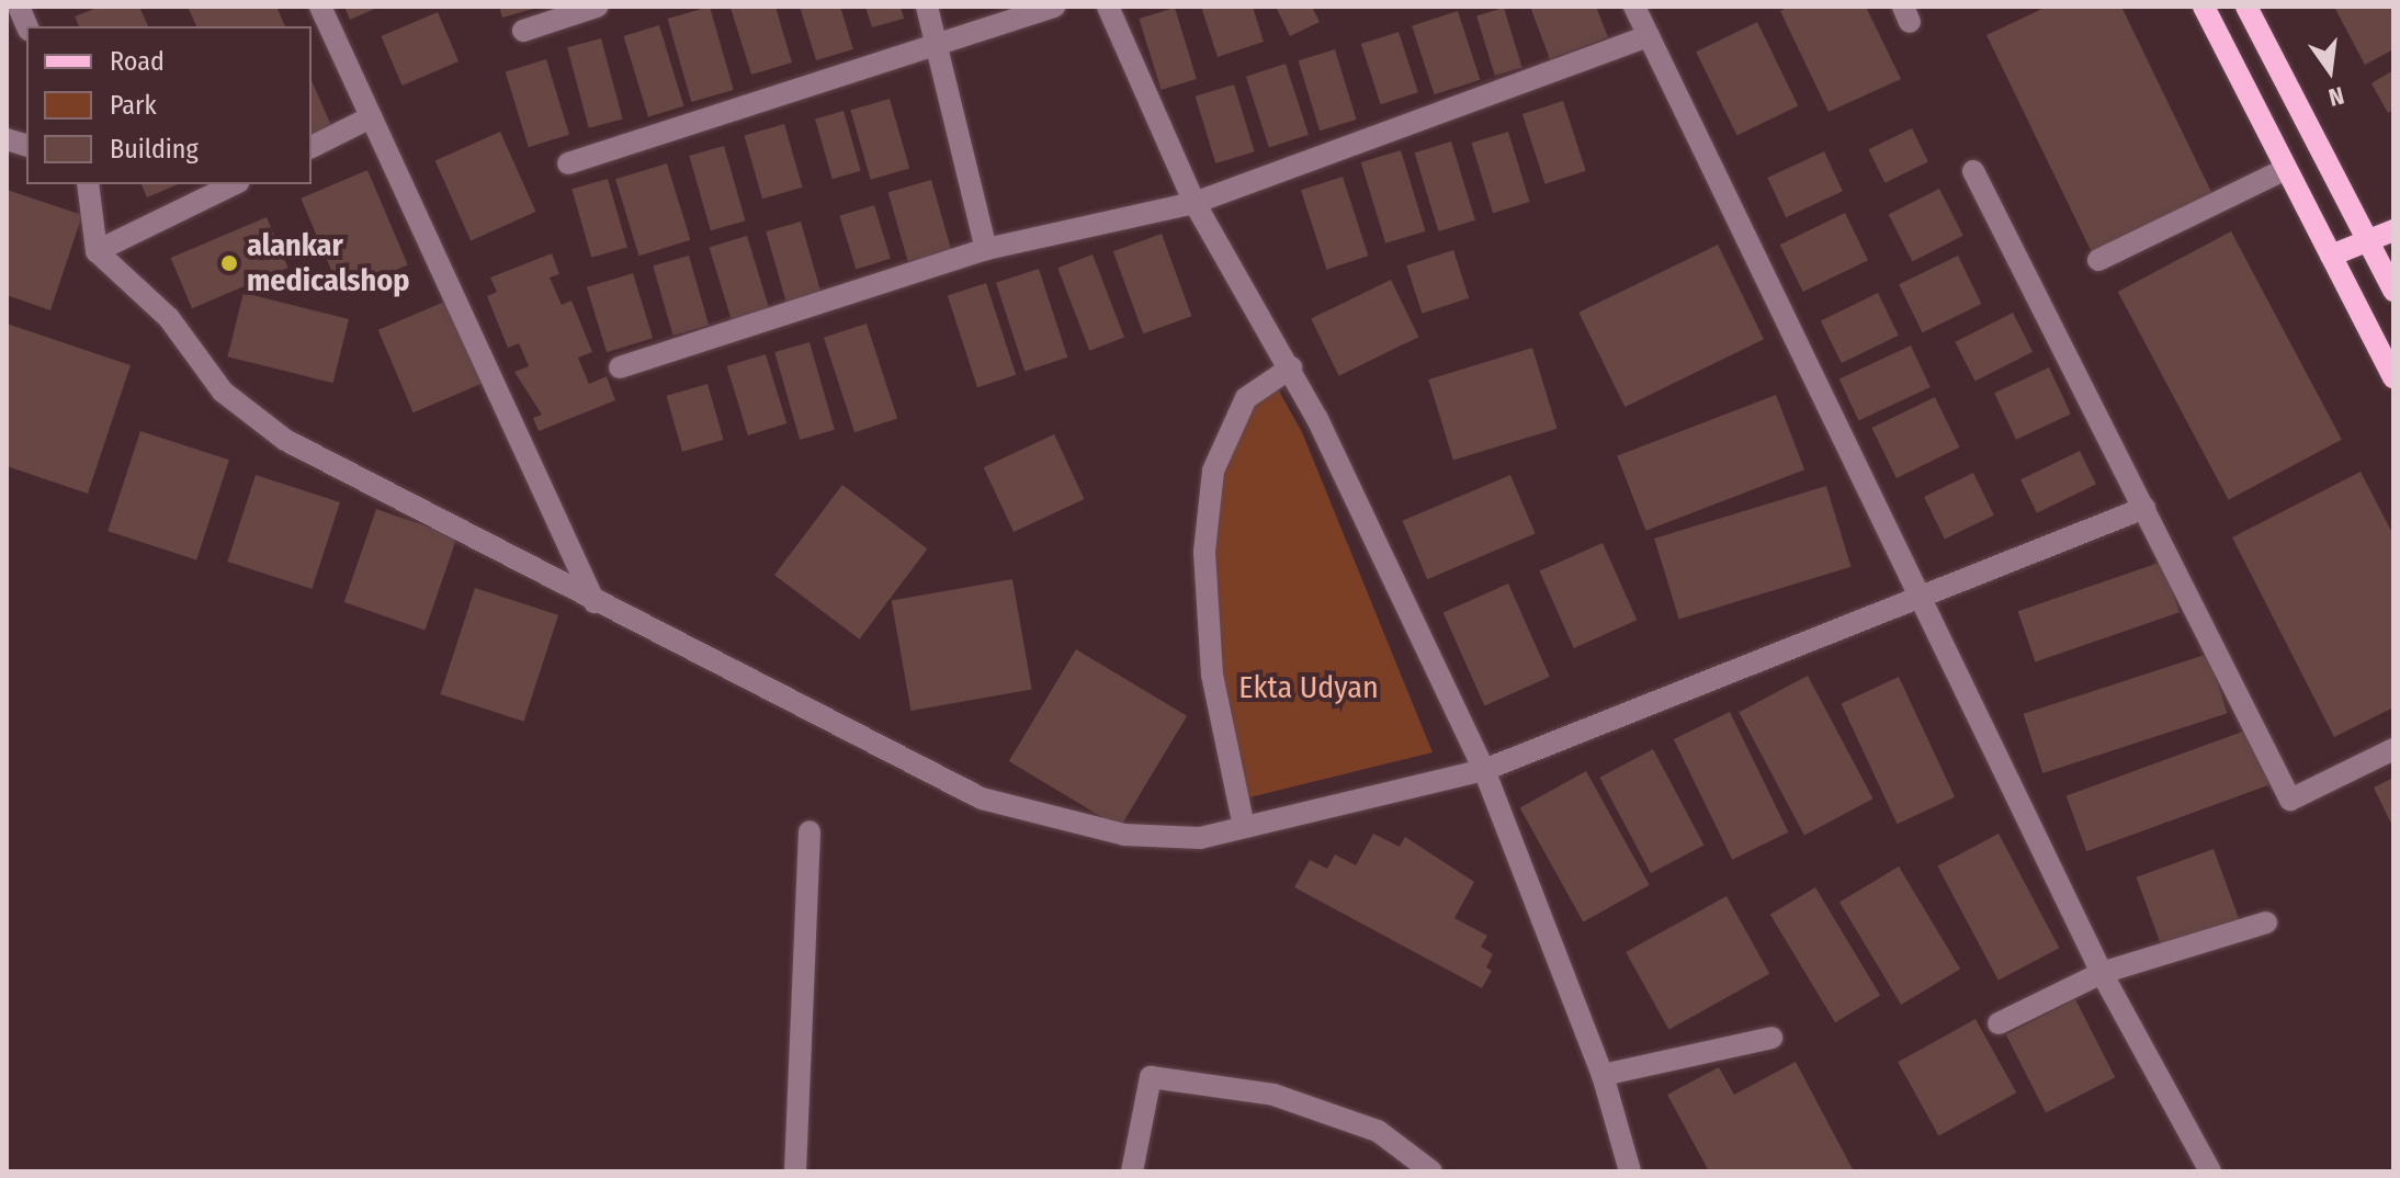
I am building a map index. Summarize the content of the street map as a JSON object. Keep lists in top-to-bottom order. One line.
{"parks":["Ekta Udyan"],"places":["alankar medicalshop"],"legend":["Road","Park","Building"],"north":"bottom"}
